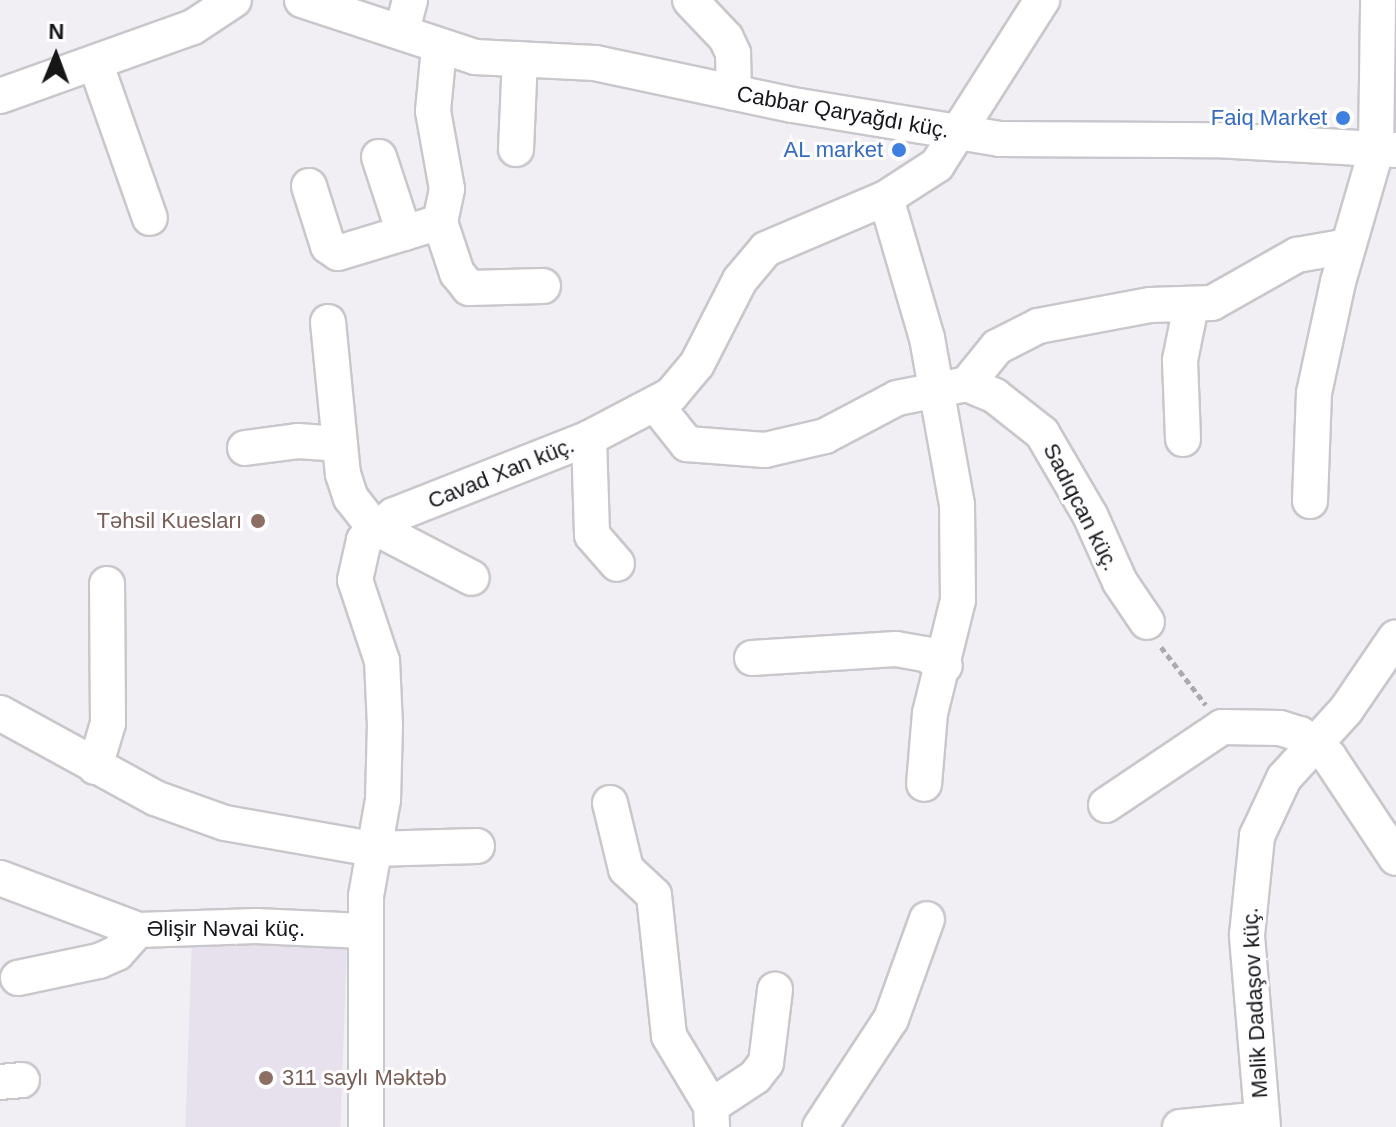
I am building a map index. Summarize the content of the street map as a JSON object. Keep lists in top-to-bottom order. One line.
{"streets":{"street":["Cabbar Qaryağdı küç.","Cavad Xan küç.","Sadıqcan küç.","Əlişir Nəvai küç.","Məlik Dadaşov küç."]},"crossings":[["Cabbar Qaryağdı küç.","Cavad Xan küç."]],"places":["Faiq Market","AL market","Təhsil Kuesları","311 saylı Məktəb"],"north":"top"}
